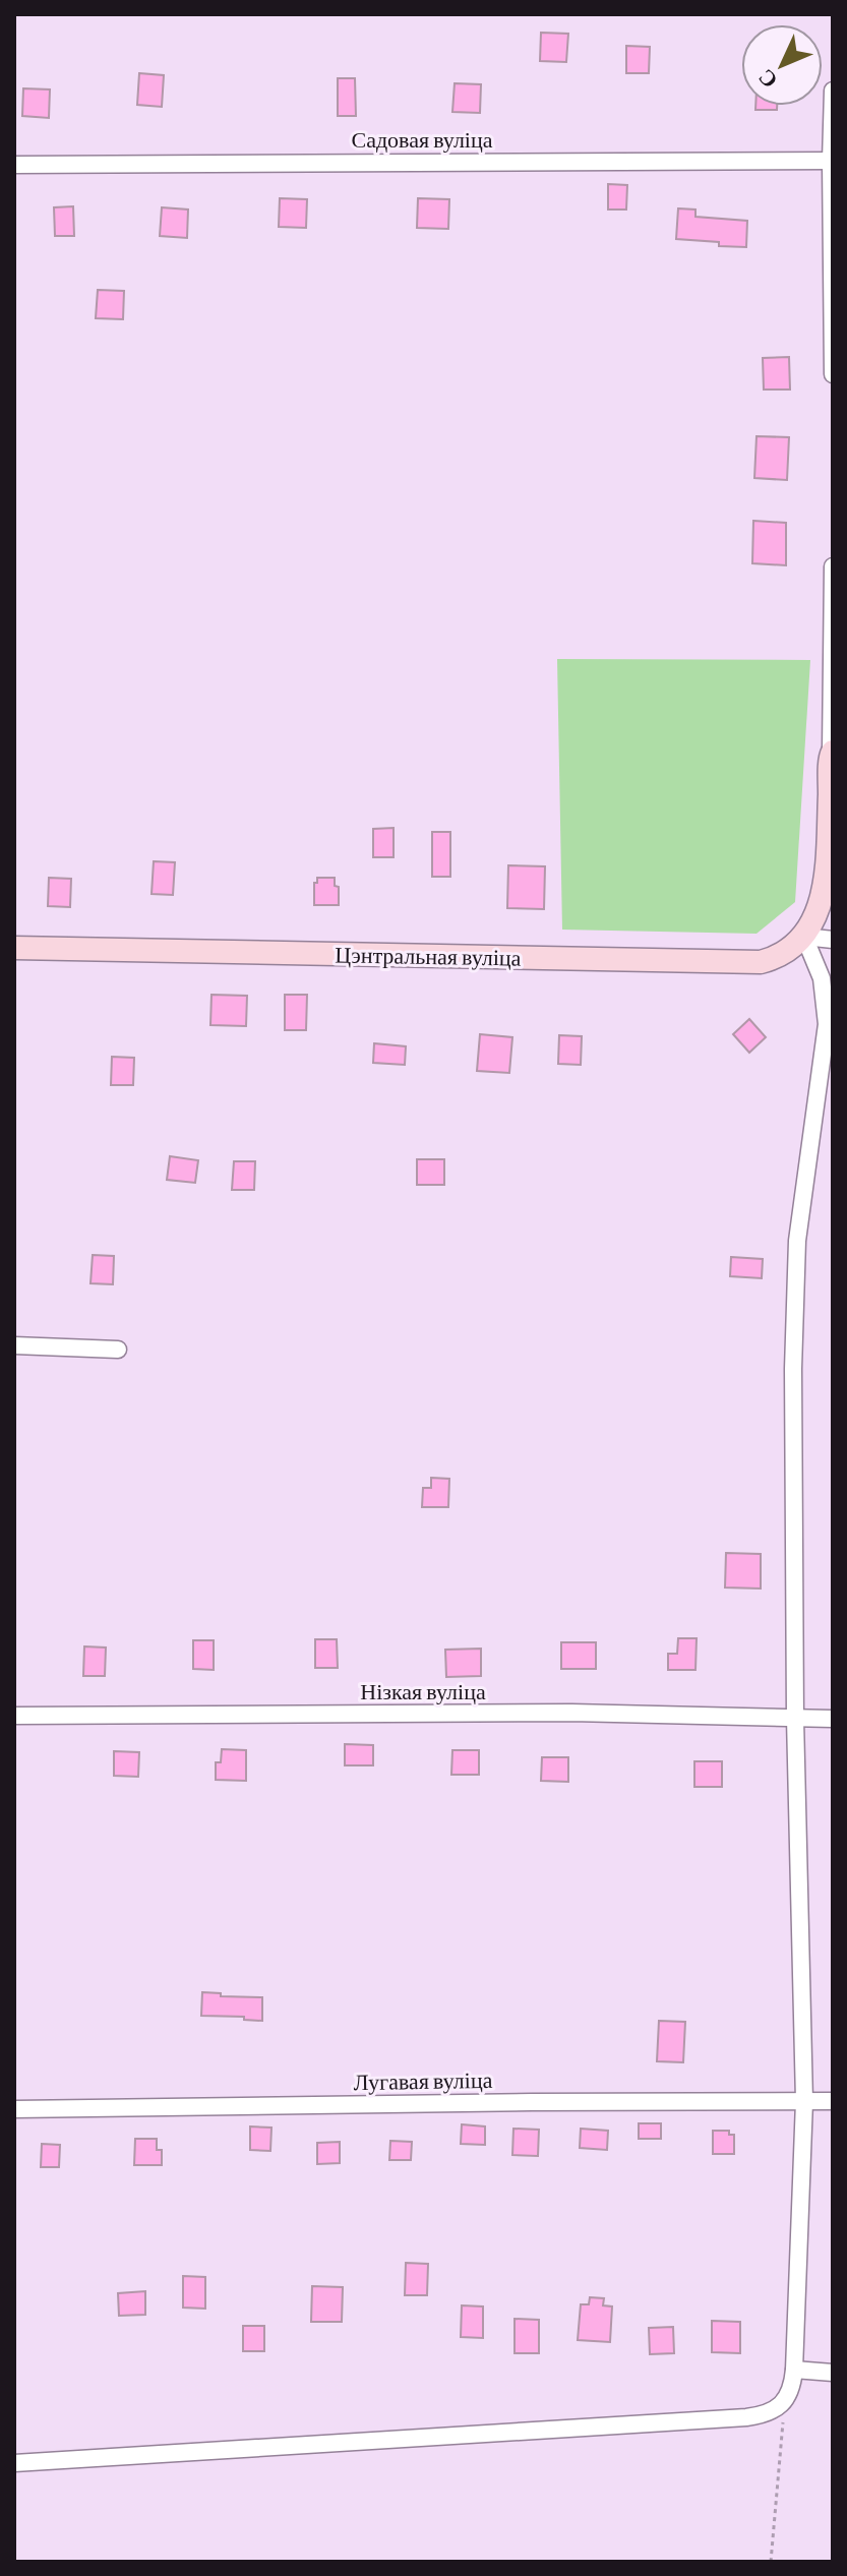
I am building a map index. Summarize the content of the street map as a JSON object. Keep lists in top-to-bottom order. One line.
{"streets":{"main road":["Цэнтральная вуліца"],"street":["Садовая вуліца","Нізкая вуліца","Лугавая вуліца"]},"north":"bottom left"}
